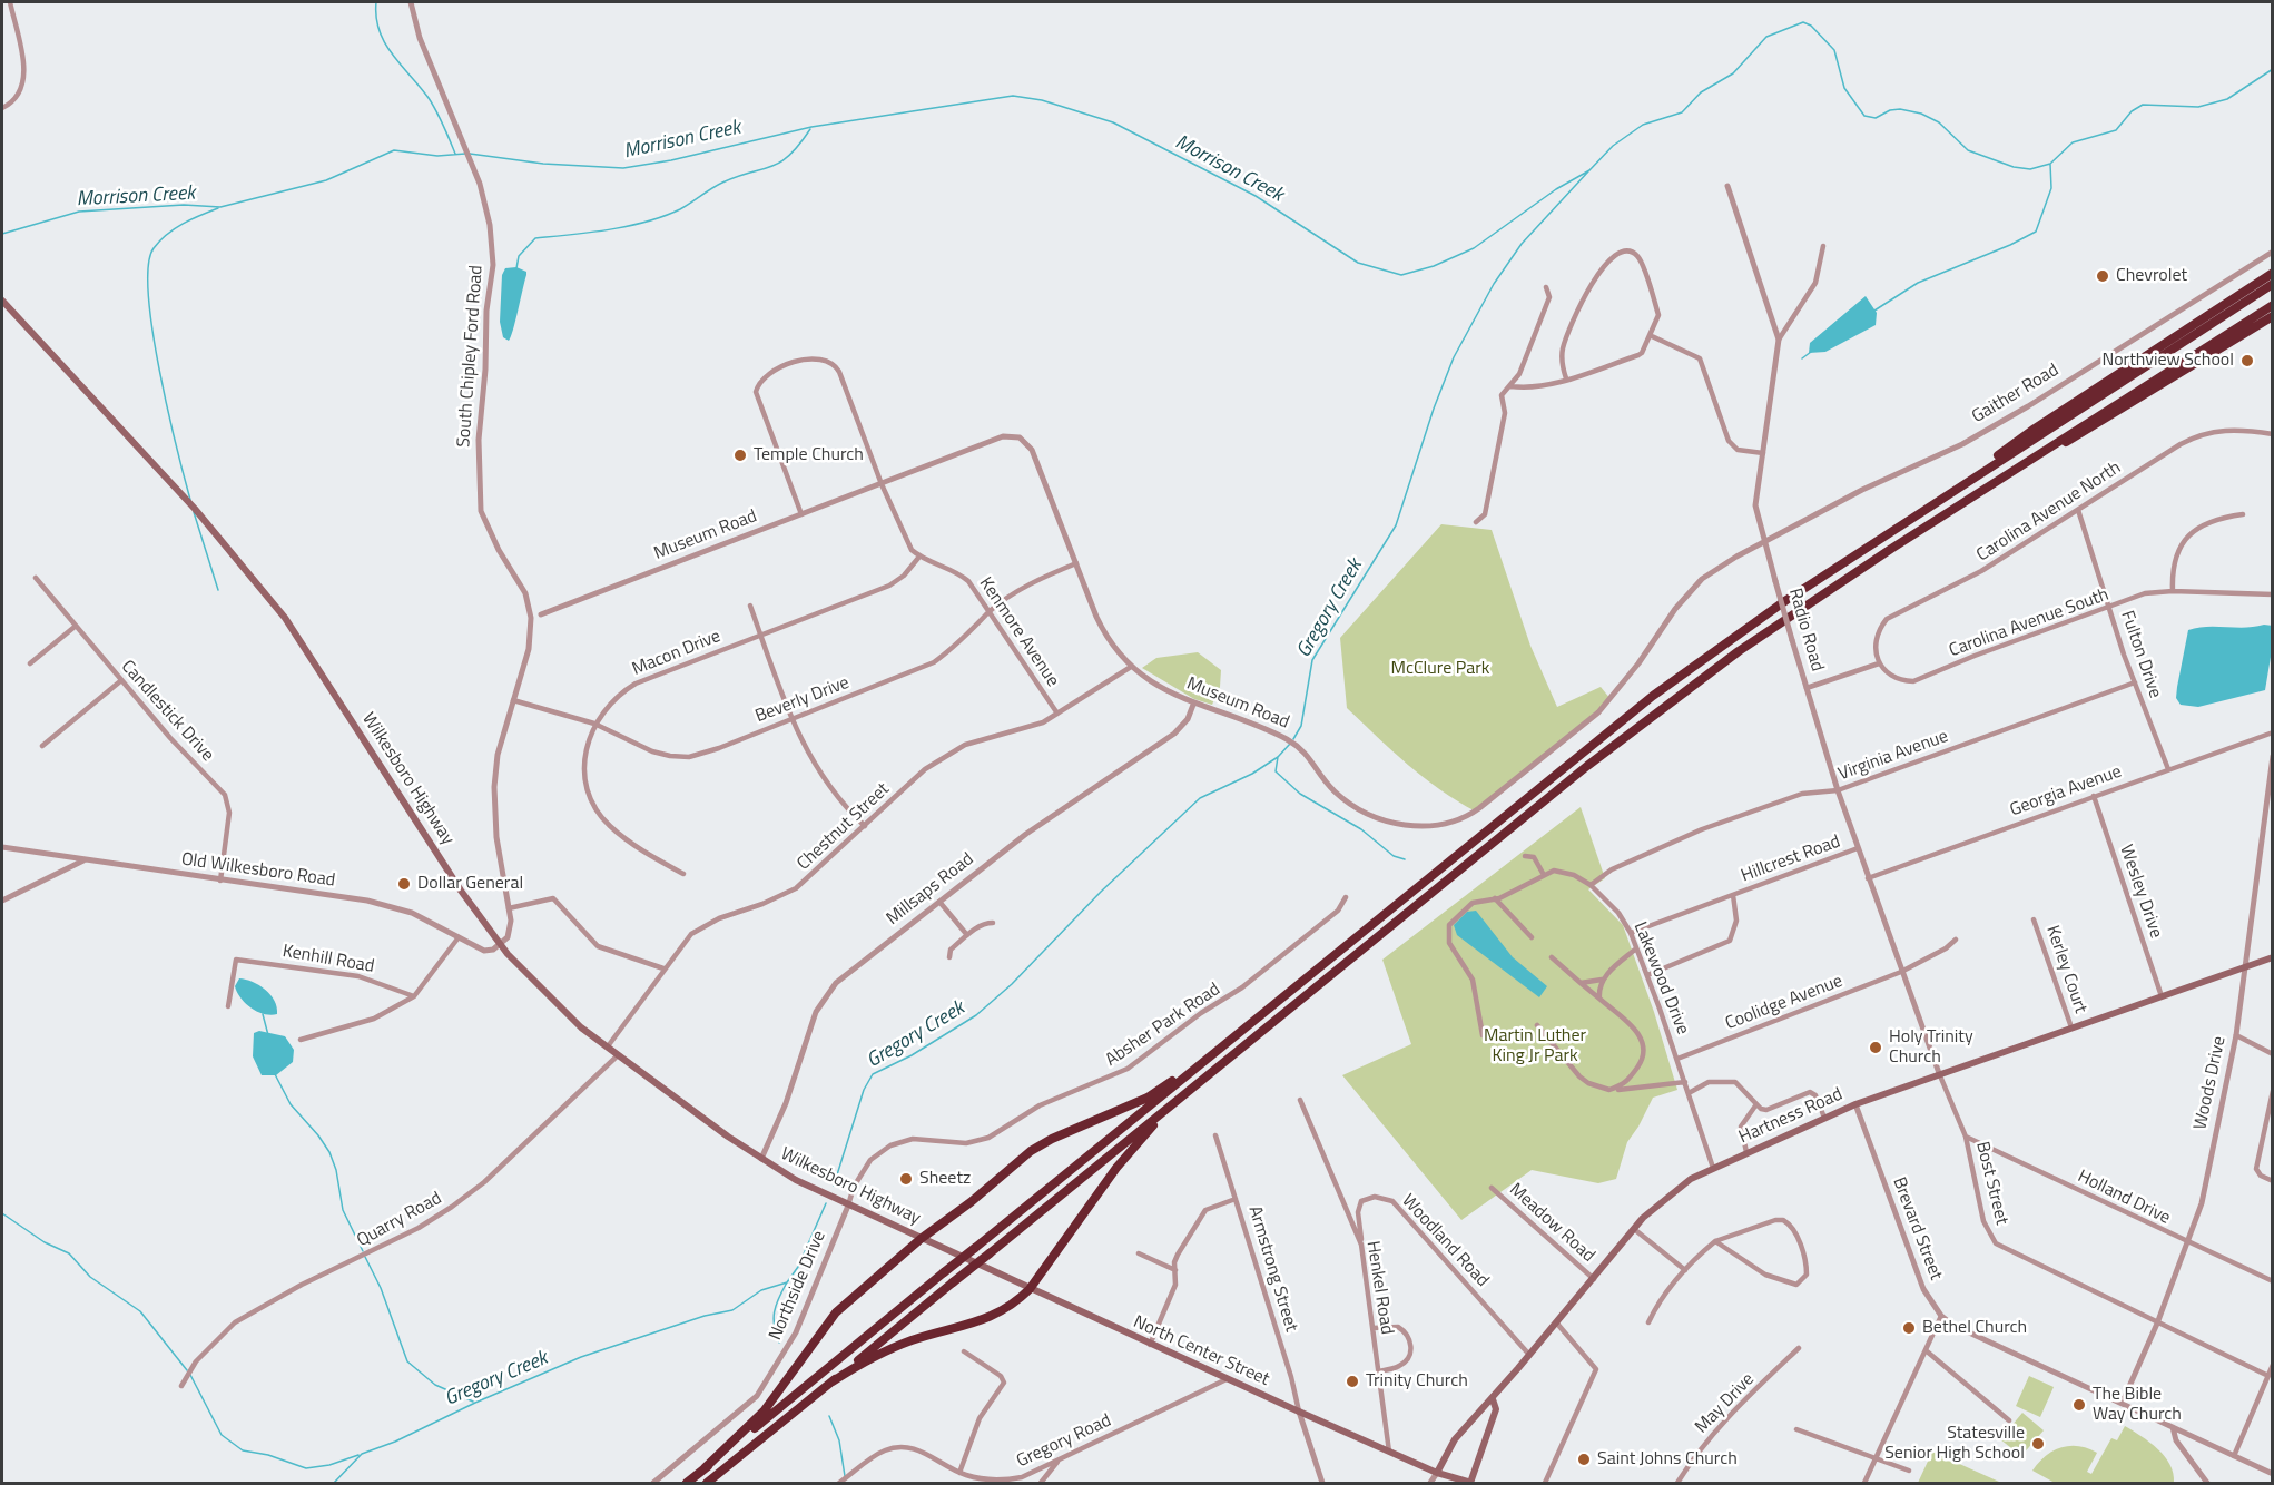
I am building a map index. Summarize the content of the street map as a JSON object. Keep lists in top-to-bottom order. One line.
{"streets":{"main road":["Wilkesboro Highway","Hartness Road","North Center Street"],"street":["South Chipley Ford Road","Gaither Road","Carolina Avenue North","Museum Road","Carolina Avenue South","Radio Road","Kenmore Avenue","Macon Drive","Fulton Drive","Beverly Drive","Candlestick Drive","Virginia Avenue","Georgia Avenue","Chestnut Street","Hillcrest Road","Old Wilkesboro Road","Millsaps Road","Wesley Drive","Kenhill Road","Kerley Court","Lakewood Drive","Coolidge Avenue","Absher Park Road","Woods Drive","Bost Street","Holland Drive","Quarry Road","Meadow Road","Brevard Street","Woodland Road","Armstrong Street","Northside Drive","Henkel Road","May Drive","Gregory Road"]},"crossings":[["South Chipley Ford Road","Beverly Drive"],["South Chipley Ford Road","Wilkesboro Highway"],["South Chipley Ford Road","Old Wilkesboro Road"],["Gaither Road","Museum Road"],["Gaither Road","Radio Road"],["Carolina Avenue North","Carolina Avenue South"],["Carolina Avenue North","Fulton Drive"],["Museum Road","Radio Road"],["Museum Road","Beverly Drive"],["Museum Road","Chestnut Street"],["Museum Road","Millsaps Road"],["Carolina Avenue South","Fulton Drive"],["Radio Road","Virginia Avenue"],["Radio Road","Georgia Avenue"],["Radio Road","Hillcrest Road"],["Radio Road","Coolidge Avenue"],["Radio Road","Hartness Road"],["Radio Road","Bost Street"],["Kenmore Avenue","Macon Drive"],["Kenmore Avenue","Beverly Drive"],["Kenmore Avenue","Chestnut Street"],["Macon Drive","Beverly Drive"],["Fulton Drive","Virginia Avenue"],["Fulton Drive","Georgia Avenue"],["Candlestick Drive","Old Wilkesboro Road"],["Virginia Avenue","Lakewood Drive"],["Wilkesboro Highway","Chestnut Street"],["Wilkesboro Highway","Old Wilkesboro Road"],["Wilkesboro Highway","Millsaps Road"],["Wilkesboro Highway","Absher Park Road"],["Wilkesboro Highway","Quarry Road"],["Wilkesboro Highway","Northside Drive"],["Wilkesboro Highway","North Center Street"],["Georgia Avenue","Wesley Drive"],["Hillcrest Road","Lakewood Drive"],["Wesley Drive","Hartness Road"],["Kerley Court","Hartness Road"],["Lakewood Drive","Coolidge Avenue"],["Lakewood Drive","Hartness Road"],["Absher Park Road","Northside Drive"],["Woods Drive","Hartness Road"],["Woods Drive","Bost Street"],["Woods Drive","Holland Drive"],["Woods Drive","Brevard Street"],["Hartness Road","Bost Street"],["Hartness Road","Meadow Road"],["Hartness Road","Brevard Street"],["Hartness Road","Woodland Road"],["Hartness Road","North Center Street"],["Bost Street","Holland Drive"],["Woodland Road","Henkel Road"],["Armstrong Street","North Center Street"],["Henkel Road","North Center Street"],["North Center Street","Gregory Road"]],"water":["Morrison Creek","Gregory Creek"],"parks":["McClure Park","Martin Luther King Jr Park"],"places":["Chevrolet","Northview School","Temple Church","Dollar General","Holy Trinity Church","Sheetz","Bethel Church","Trinity Church","The Bible Way Church","Statesville Senior High School","Saint Johns Church"]}
